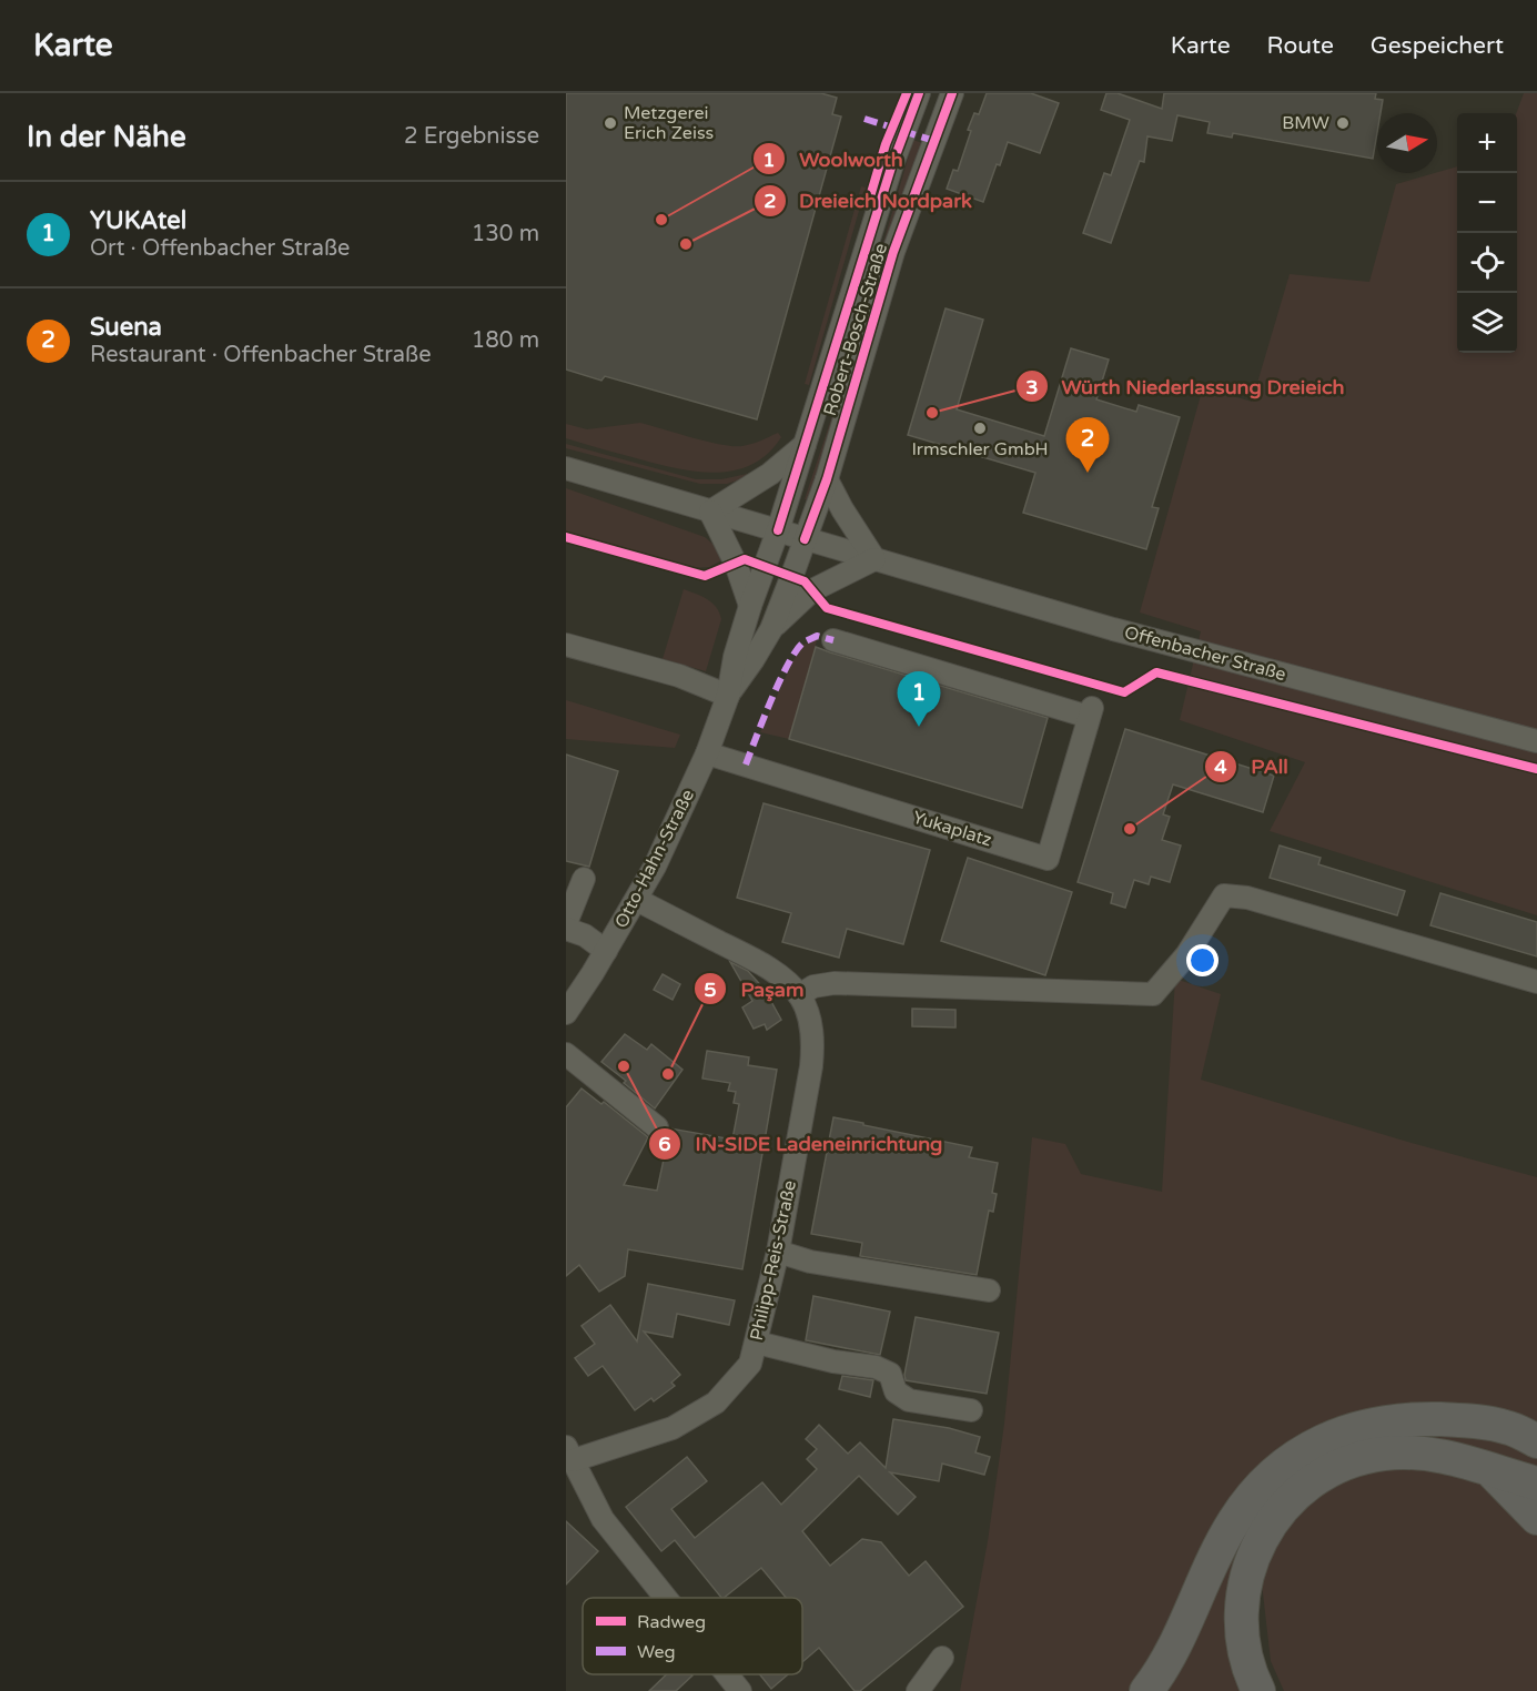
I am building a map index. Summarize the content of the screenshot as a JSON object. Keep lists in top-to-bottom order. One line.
{"streets":{"street":["Robert-Bosch-Straße","Offenbacher Straße","Yukaplatz","Otto-Hahn-Straße","Philipp-Reis-Straße"]},"crossings":[["Robert-Bosch-Straße","Offenbacher Straße"],["Robert-Bosch-Straße","Otto-Hahn-Straße"],["Offenbacher Straße","Otto-Hahn-Straße"],["Yukaplatz","Otto-Hahn-Straße"],["Otto-Hahn-Straße","Philipp-Reis-Straße"]],"places":["Metzgerei Erich Zeiss","BMW","Woolworth","Dreieich Nordpark","Würth Niederlassung Dreieich","Irmschler GmbH","PAll","IN-SIDE Ladeneinrichtung","Paşam"],"legend":["Radweg","Weg"],"north":"right","page":{"header":"Karte","nav":["Karte","Route","Gespeichert"],"heading":["In der Nähe","2 Ergebnisse"],"map_buttons":["+","−"],"list":[{"mark":"1","name":"YUKAtel","note":"Ort · Offenbacher Straße","value":"130 m"},{"mark":"2","name":"Suena","note":"Restaurant · Offenbacher Straße","value":"180 m"}],"pins":["2","1"]}}
